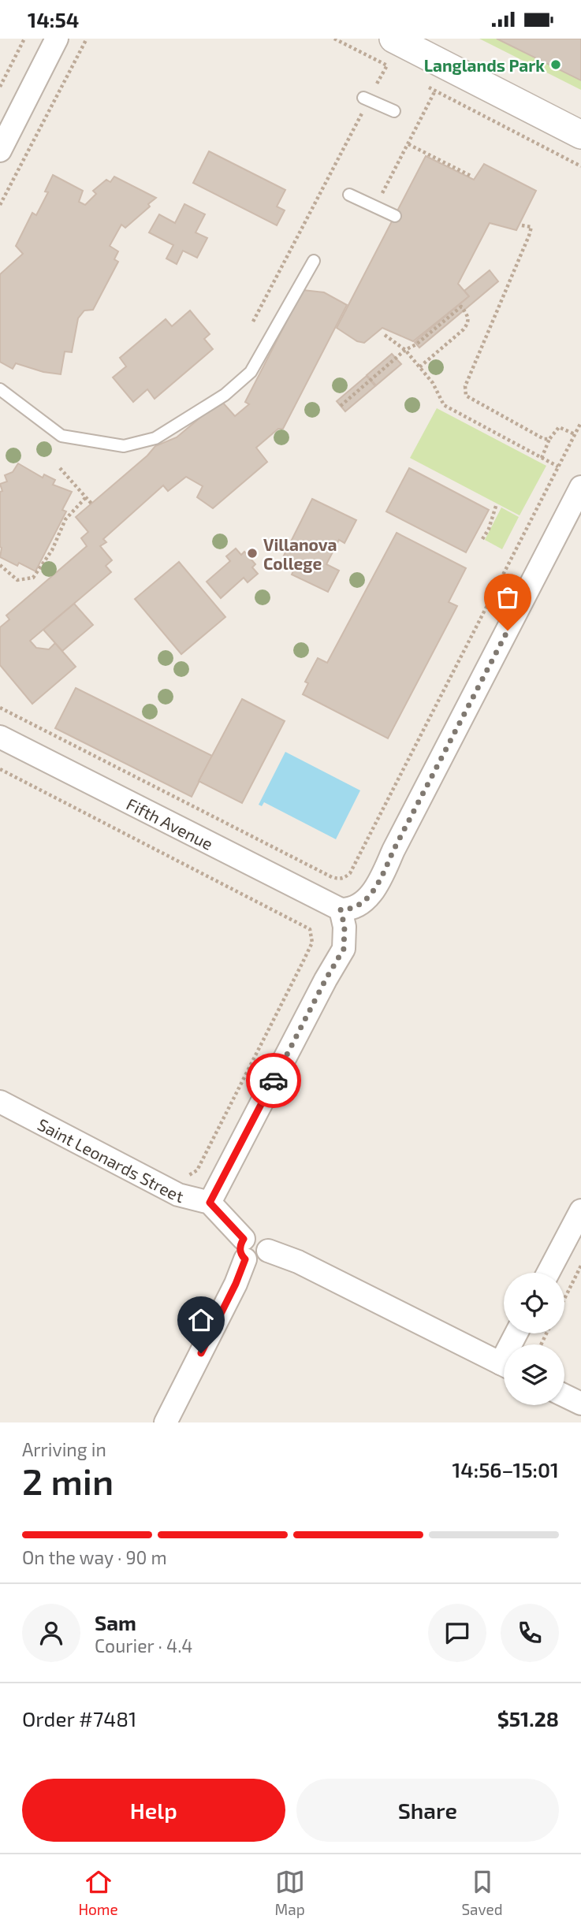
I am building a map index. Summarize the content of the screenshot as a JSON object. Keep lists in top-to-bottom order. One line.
{"streets":{"street":["Fifth Avenue","Saint Leonards Street"]},"places":["Langlands Park","Villanova College"],"page":{"status":"14:54","heading":["2 min","Arriving in","14:56–15:01"],"panel":["Sam","Courier · 4.4","Order #7481","$51.28"],"bar":"On the way · 90 m","buttons":["Help","Share"],"tabs":["Home","Map","Saved"]}}
